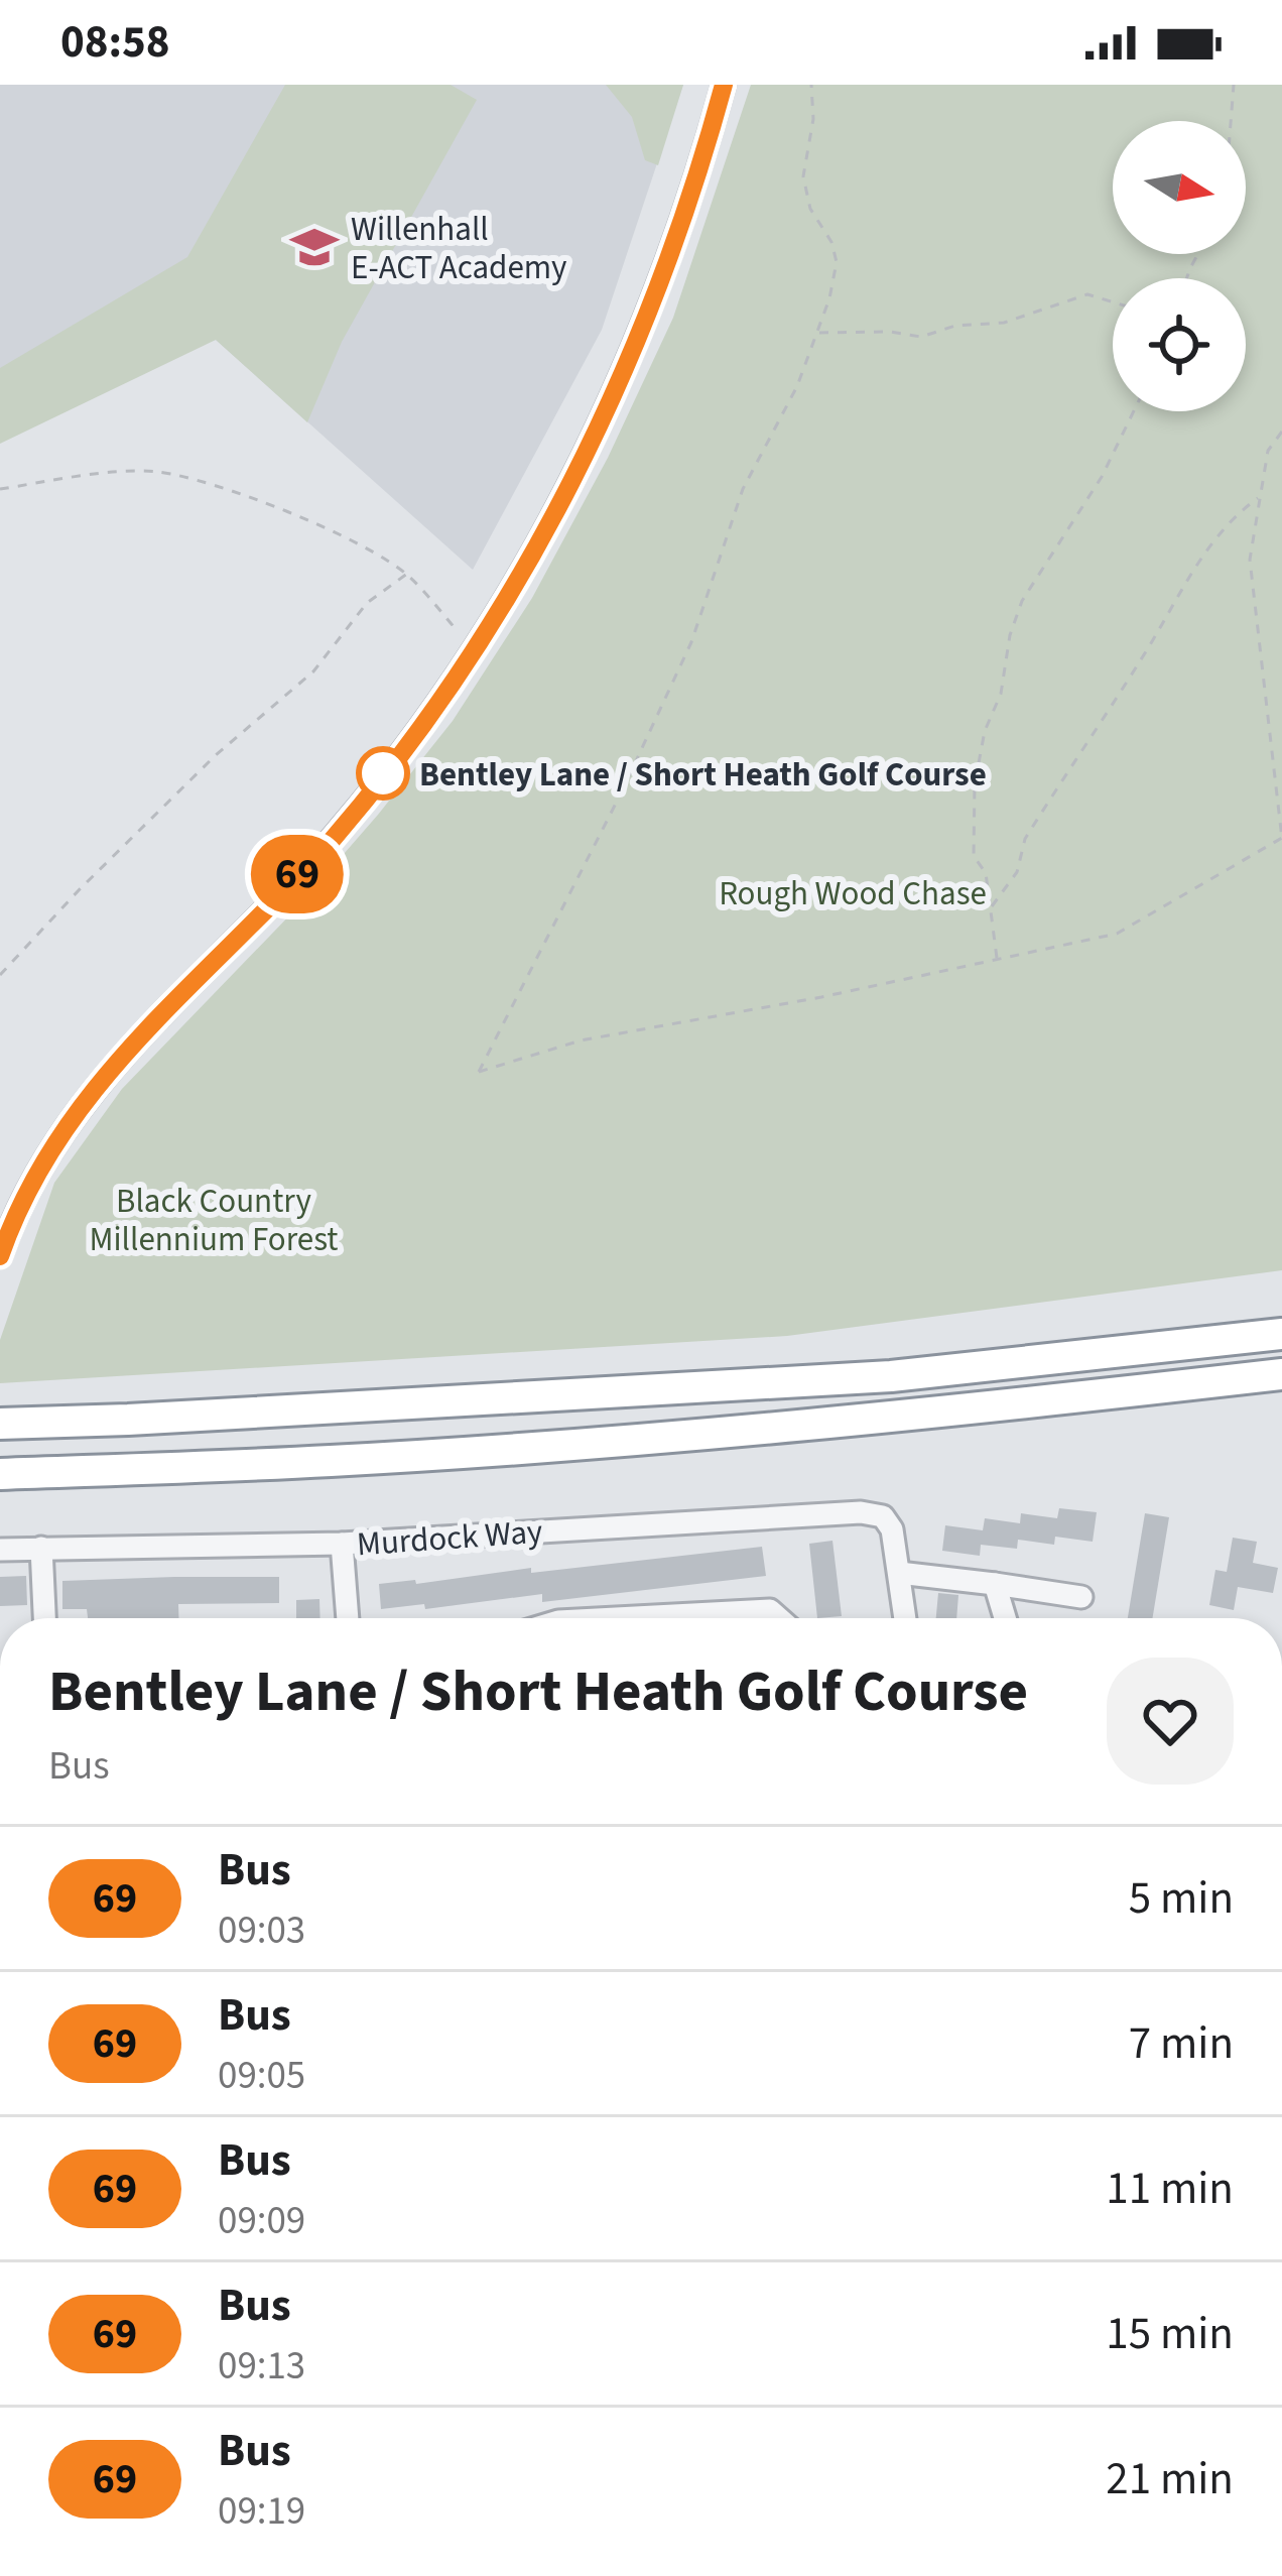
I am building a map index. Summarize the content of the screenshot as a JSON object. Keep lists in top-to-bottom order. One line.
{"streets":{"street":["Murdock Way"]},"parks":["Rough Wood Chase","Black Country Millennium Forest"],"places":{"school or university":["Willenhall E-ACT Academy"],"other":["Bentley Lane / Short Heath Golf Course"]},"lines":["bus line 69"],"north":"right","page":{"status":"08:58","on_map":"69","heading":["Bentley Lane / Short Heath Golf Course","Bus"],"list":[{"mark":"69","name":"Bus","note":"09:03","value":"5 min"},{"mark":"69","name":"Bus","note":"09:05","value":"7 min"},{"mark":"69","name":"Bus","note":"09:09","value":"11 min"},{"mark":"69","name":"Bus","note":"09:13","value":"15 min"},{"mark":"69","name":"Bus","note":"09:19","value":"21 min"}]}}
